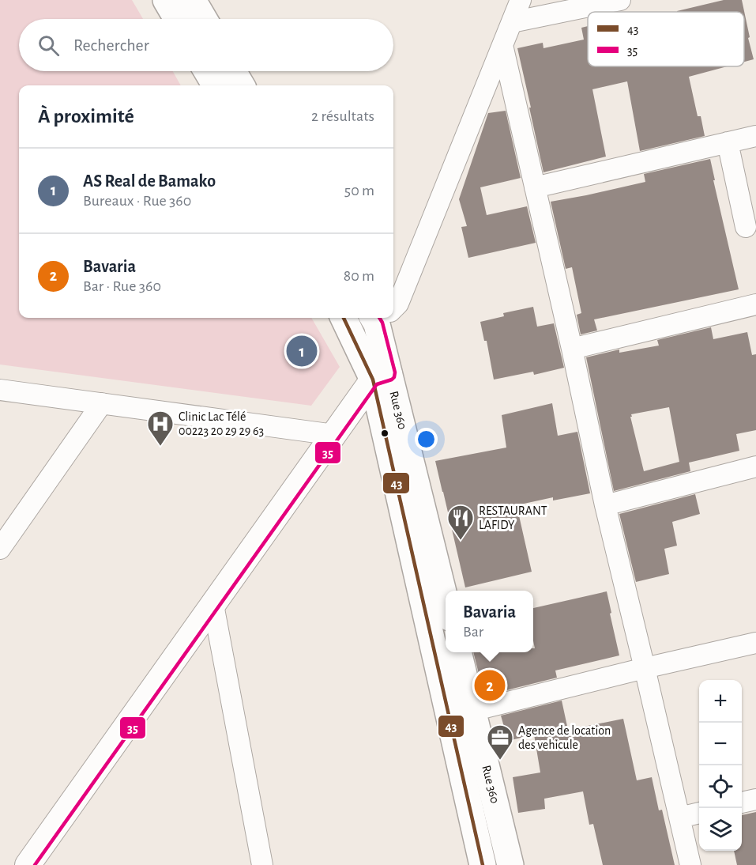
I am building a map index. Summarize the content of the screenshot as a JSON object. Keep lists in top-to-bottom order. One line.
{"streets":{"main road":["Rue 360"]},"places":{"hospital":["Clinic Lac Télé 00223 20 29 29 63"],"restaurant":["RESTAURANT LAFIDY"],"office":["Agence de location des vehicule"]},"lines":["transit line 43","transit line 35"],"legend":["43","35"],"page":{"search":"Rechercher","heading":["À proximité","2 résultats"],"list":[{"mark":"1","name":"AS Real de Bamako","note":"Bureaux · Rue 360","value":"50 m"},{"mark":"2","name":"Bavaria","note":"Bar · Rue 360","value":"80 m"}],"pins":["1","2"],"popup":["Bavaria","Bar"],"map_buttons":["+","−"]}}
